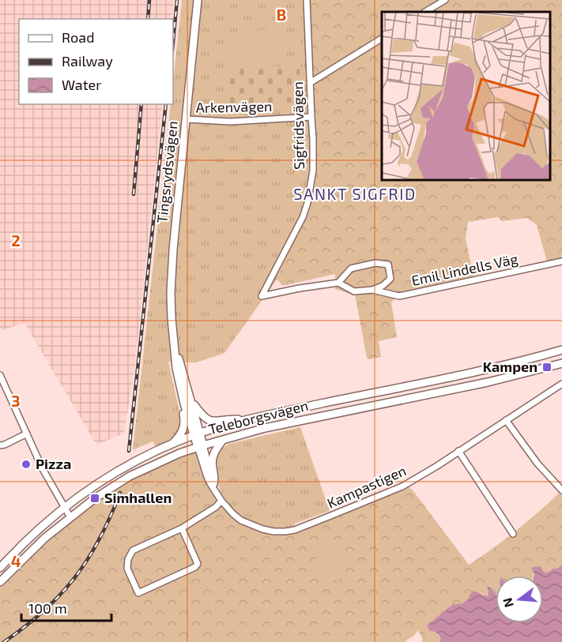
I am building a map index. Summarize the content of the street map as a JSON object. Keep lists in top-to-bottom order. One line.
{"streets":{"main road":["Tingsrydsvägen","Teleborgsvägen"],"street":["Arkenvägen","Sigfridsvägen","Emil Lindells Väg","Kampastigen"]},"crossings":[["Arkenvägen","Sigfridsvägen"],["Arkenvägen","Tingsrydsvägen"],["Sigfridsvägen","Emil Lindells Väg"],["Tingsrydsvägen","Teleborgsvägen"],["Tingsrydsvägen","Kampastigen"],["Teleborgsvägen","Kampastigen"]],"districts":["SANKT SIGFRID"],"places":{"transit":["Kampen","Simhallen"],"other":["Pizza"]},"legend":["Road","Railway","Water"],"scale_bar":"100 m","north":"left","grid":{"columns":["B"],"rows":["2","3","4"]}}
